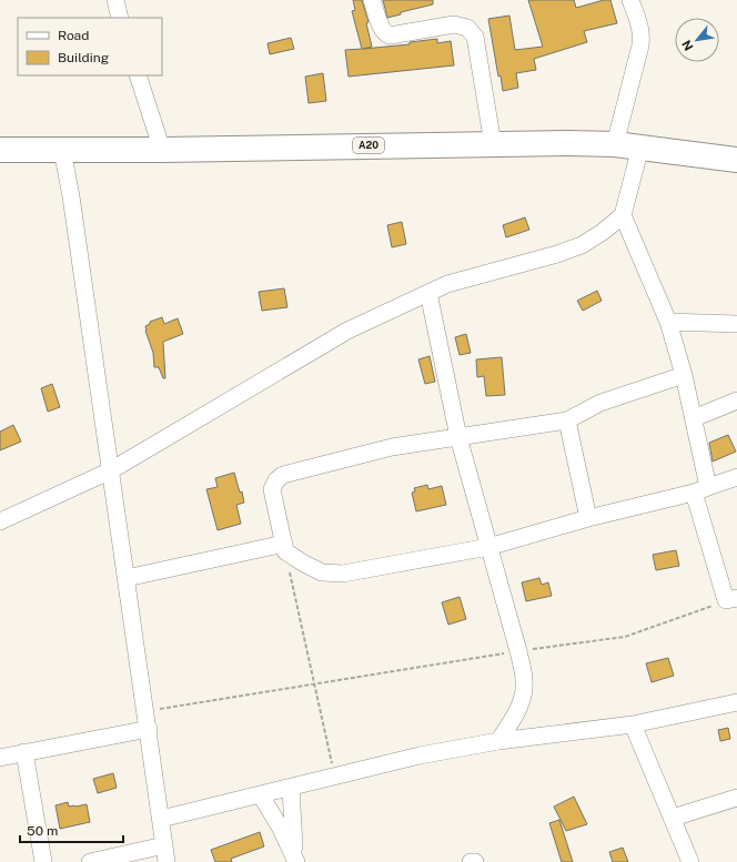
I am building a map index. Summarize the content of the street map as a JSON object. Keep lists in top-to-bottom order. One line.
{"streets":{"main road":["A20"]},"legend":["Road","Building"],"scale_bar":"50 m","north":"bottom left"}
